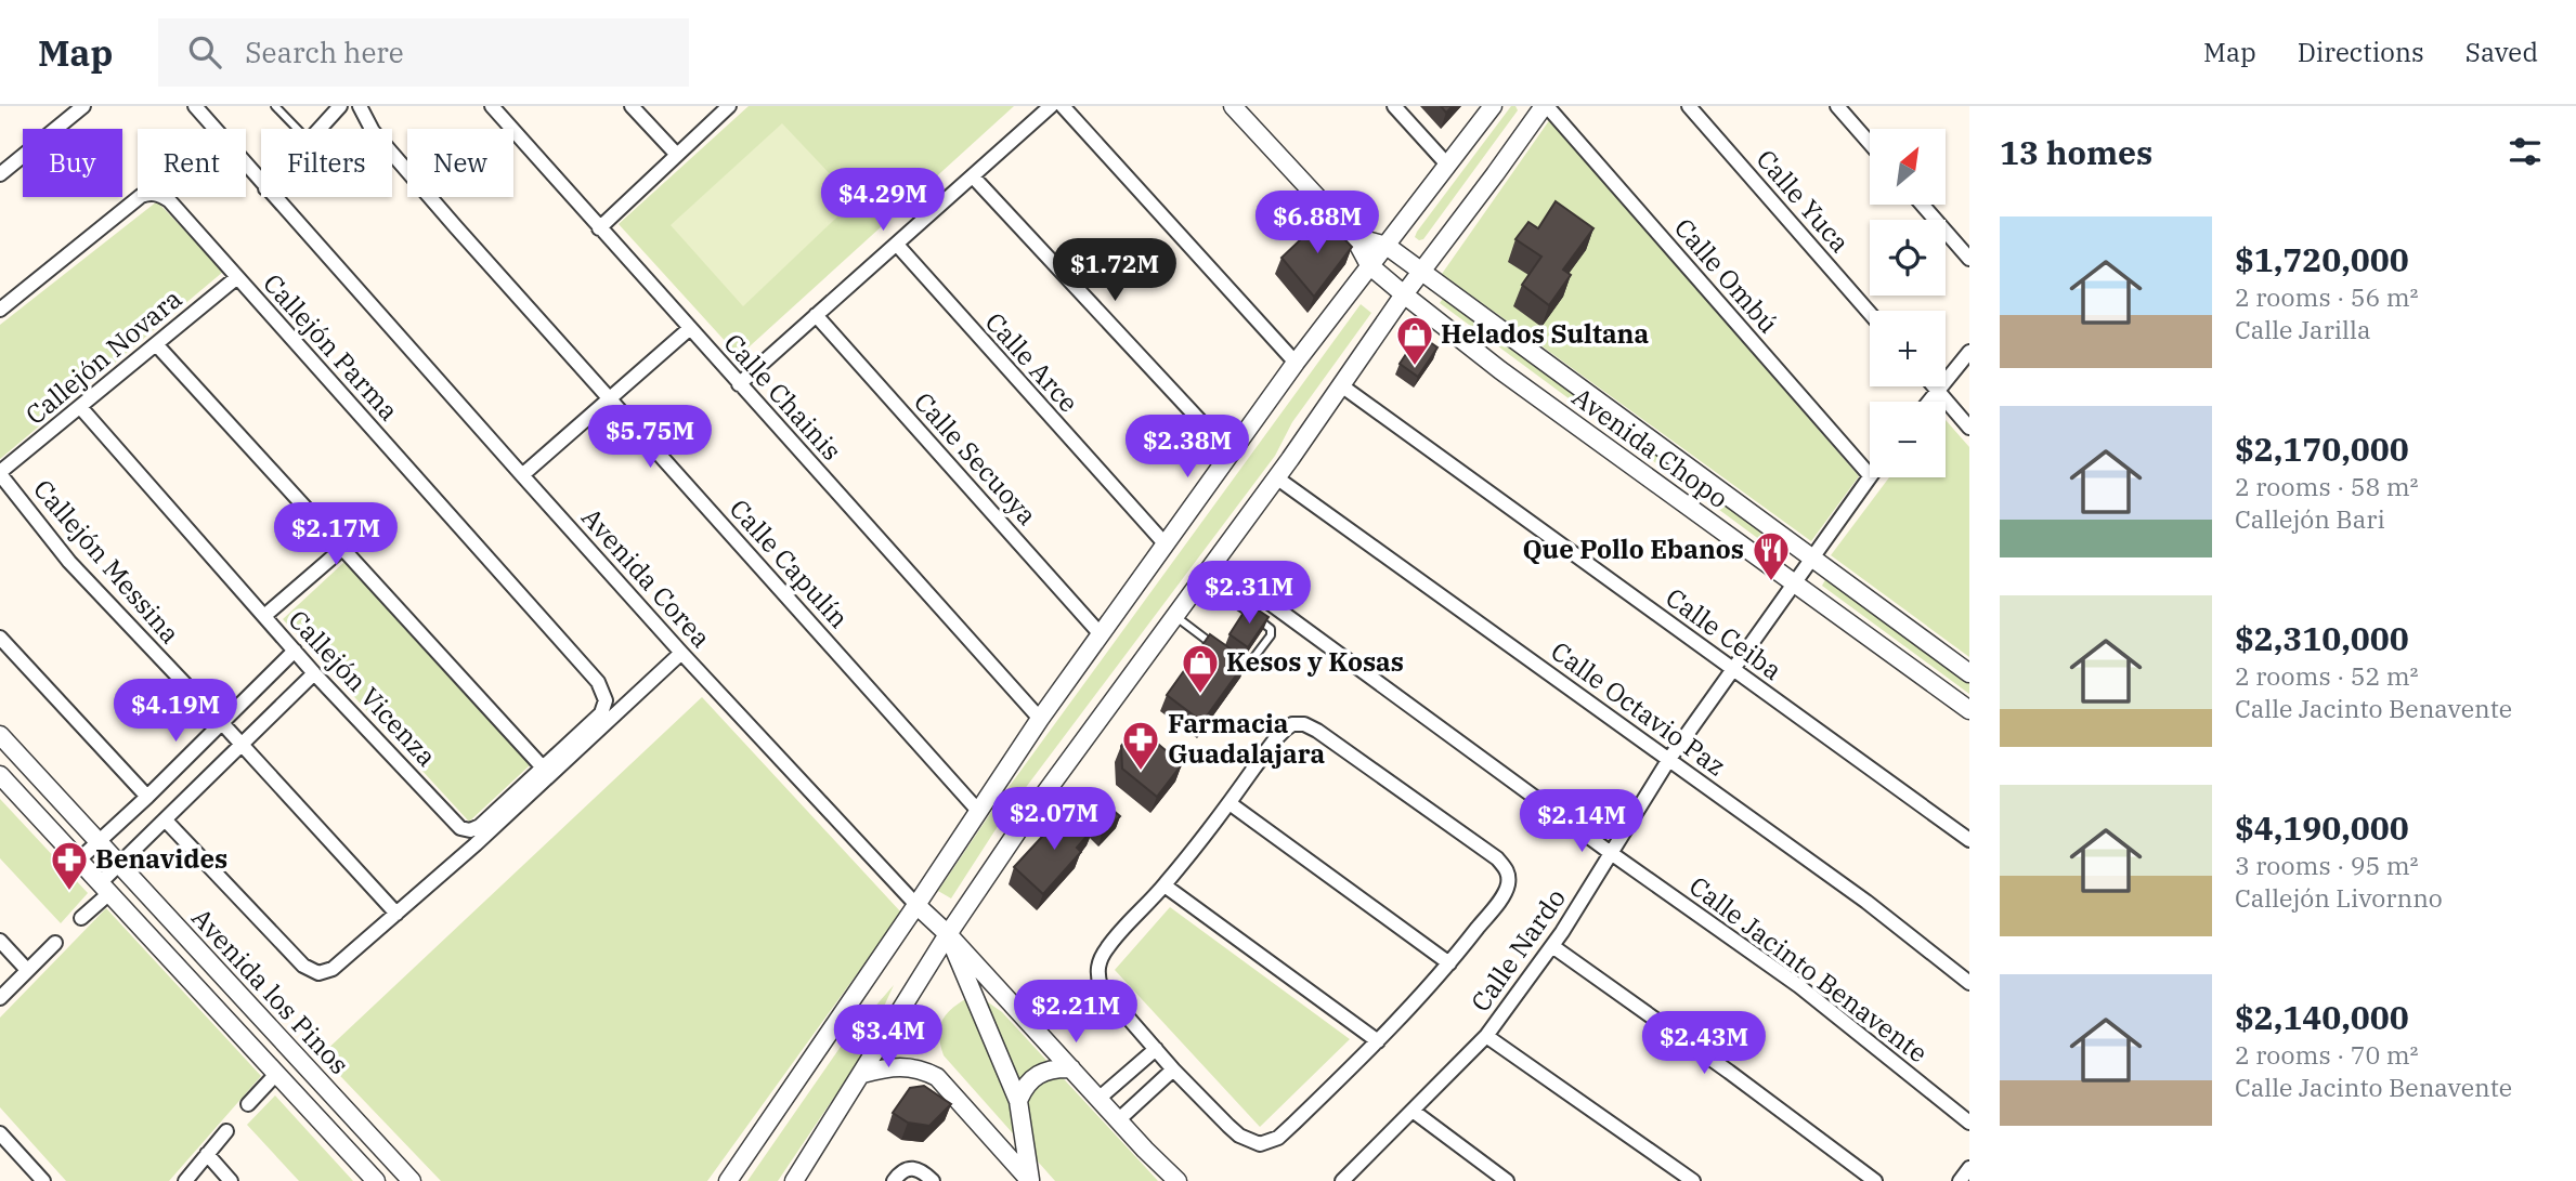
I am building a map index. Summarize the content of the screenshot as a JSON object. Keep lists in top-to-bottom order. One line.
{"streets":{"street":["Calle Yuca","Calle Ombú","Callejón Parma","Callejón Novara","Calle Arce","Calle Chainis","Avenida Chopo","Calle Secuoya","Callejón Messina","Calle Capulín","Avenida Corea","Calle Ceiba","Callejón Vicenza","Calle Octavio Paz","Calle Nardo","Calle Jacinto Benavente","Avenida los Pinos"]},"crossings":[["Calle Ombú","Calle Nardo"],["Callejón Parma","Callejón Novara"],["Callejón Parma","Callejón Vicenza"],["Callejón Novara","Callejón Messina"],["Callejón Novara","Callejón Vicenza"],["Avenida Chopo","Calle Nardo"],["Calle Ceiba","Calle Nardo"],["Calle Octavio Paz","Calle Nardo"],["Calle Nardo","Calle Jacinto Benavente"]],"places":{"shop":["Helados Sultana","Kesos y Kosas"],"restaurant":["Que Pollo Ebanos"],"pharmacy":["Farmacia Guadalajara","Benavides"]},"north":"top right","page":{"header":"Map","search":"Search here","nav":["Map","Directions","Saved"],"heading":"13 homes","map_buttons":["+","−"],"chip":["Buy","Rent","Filters","New"],"price":["$4.29M","$6.88M","$1.72M","$5.75M","$2.38M","$2.17M","$2.31M","$4.19M","$2.07M","$2.14M","$2.21M","$3.4M","$2.43M"],"list":[{"name":"$1,720,000","note":"2 rooms · 56 m² · Calle Jarilla"},{"name":"$2,170,000","note":"2 rooms · 58 m² · Callejón Bari"},{"name":"$2,310,000","note":"2 rooms · 52 m² · Calle Jacinto Benavente"},{"name":"$4,190,000","note":"3 rooms · 95 m² · Callejón Livornno"},{"name":"$2,140,000","note":"2 rooms · 70 m² · Calle Jacinto Benavente"}]}}
